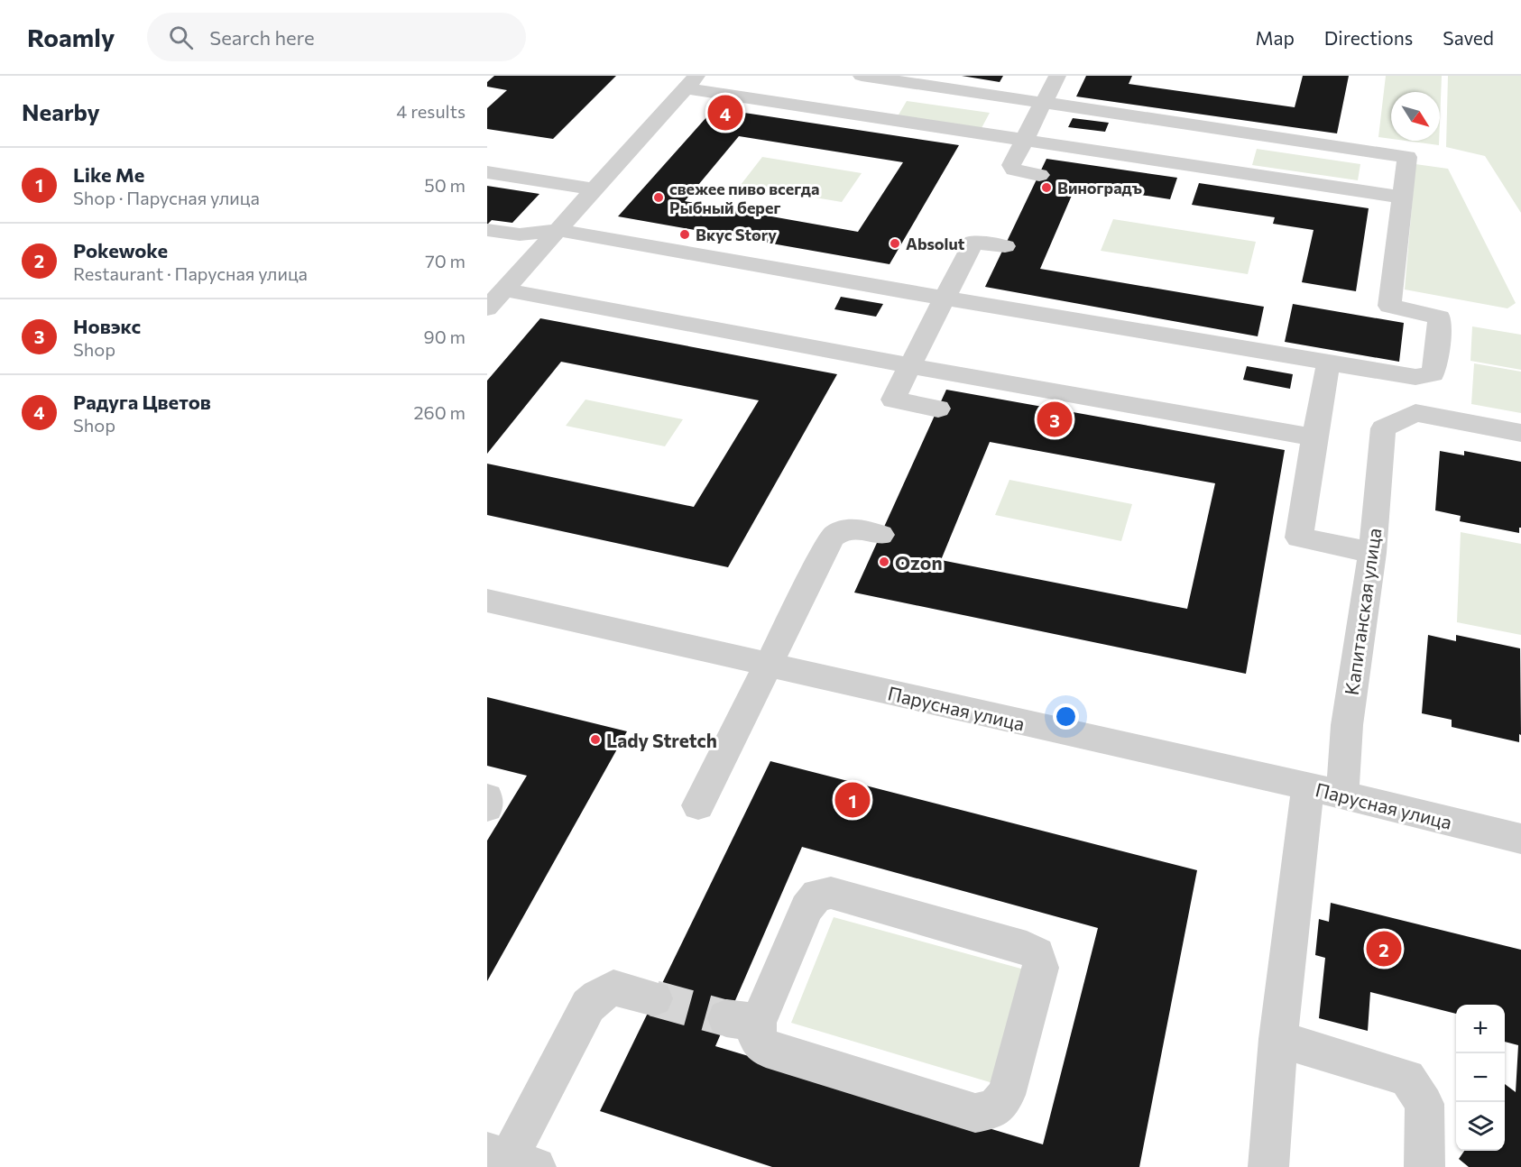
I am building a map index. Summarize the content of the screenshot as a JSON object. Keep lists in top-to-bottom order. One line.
{"streets":{"street":["Капитанская улица","Парусная улица"]},"crossings":[["Капитанская улица","Парусная улица"]],"places":["Виноградъ","свежее пиво всегда Рыбный берег","Вкус Story","Absolut","Ozon","Lady Stretch"],"north":"bottom right","page":{"header":"Roamly","search":"Search here","nav":["Map","Directions","Saved"],"heading":["Nearby","4 results"],"pins":["4","3","1","2"],"list":[{"mark":"1","name":"Like Me","note":"Shop · Парусная улица","value":"50 m"},{"mark":"2","name":"Pokewoke","note":"Restaurant · Парусная улица","value":"70 m"},{"mark":"3","name":"Новэкс","note":"Shop","value":"90 m"},{"mark":"4","name":"Радуга Цветов","note":"Shop","value":"260 m"}],"map_buttons":["+","−"]}}
